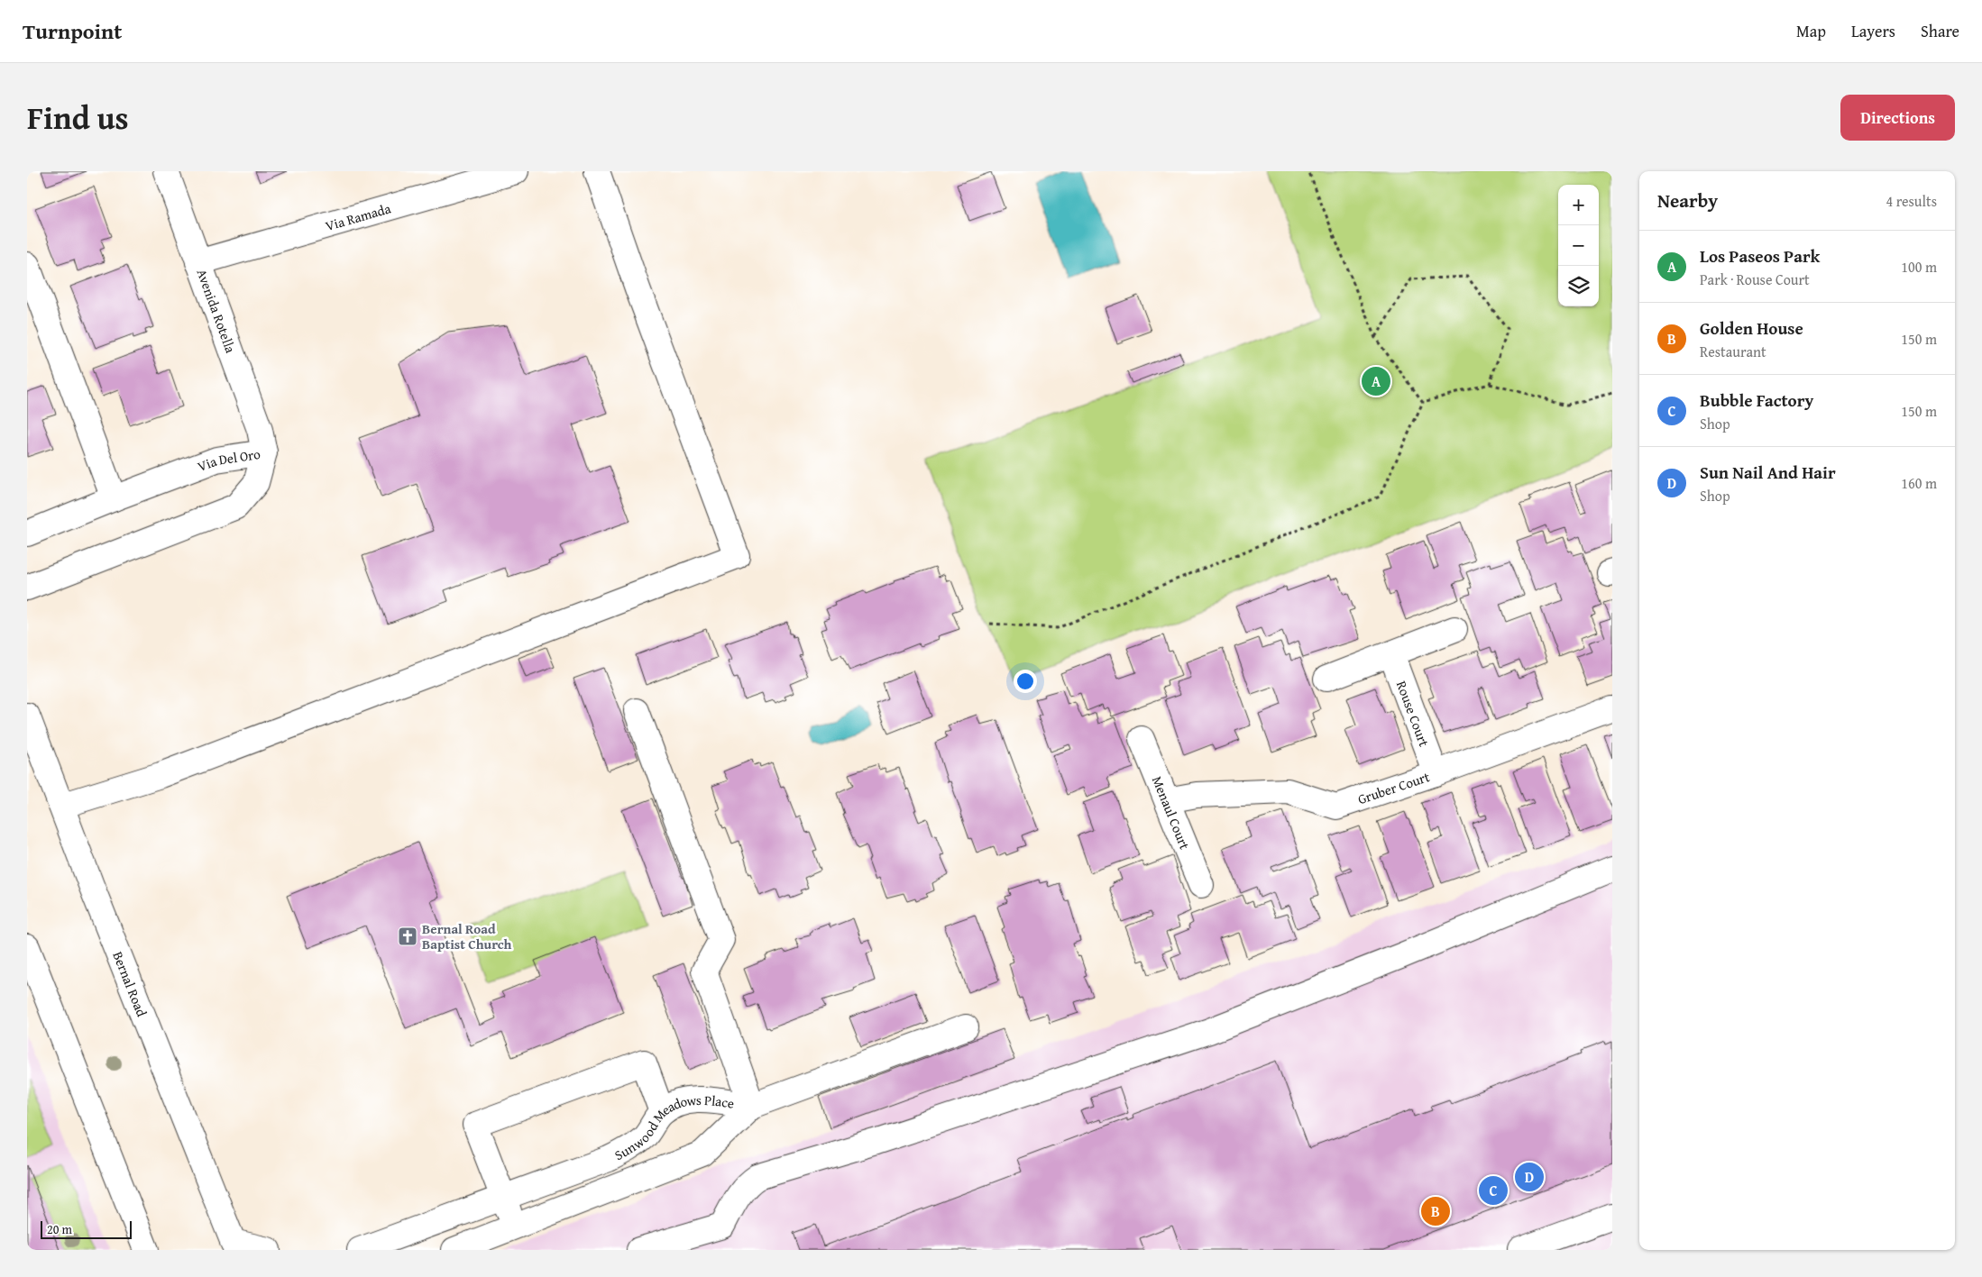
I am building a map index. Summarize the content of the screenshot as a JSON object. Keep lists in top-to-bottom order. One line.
{"streets":{"street":["Via Ramada","Avenida Rotella","Via Del Oro","Rouse Court","Gruber Court","Menaul Court","Bernal Road","Sunwood Meadows Place"]},"crossings":[["Via Ramada","Avenida Rotella"],["Avenida Rotella","Via Del Oro"],["Rouse Court","Gruber Court"],["Gruber Court","Menaul Court"]],"places":{"church":["Bernal Road Baptist Church"]},"scale_bar":"20 m","page":{"header":"Turnpoint","nav":["Map","Layers","Share"],"title":"Find us","buttons":"Directions","heading":["Nearby","4 results"],"map_buttons":["+","−"],"list":[{"mark":"A","name":"Los Paseos Park","note":"Park · Rouse Court","value":"100 m"},{"mark":"B","name":"Golden House","note":"Restaurant","value":"150 m"},{"mark":"C","name":"Bubble Factory","note":"Shop","value":"150 m"},{"mark":"D","name":"Sun Nail And Hair","note":"Shop","value":"160 m"}],"pins":["A","D","C","B"],"scale":"20 m"}}
